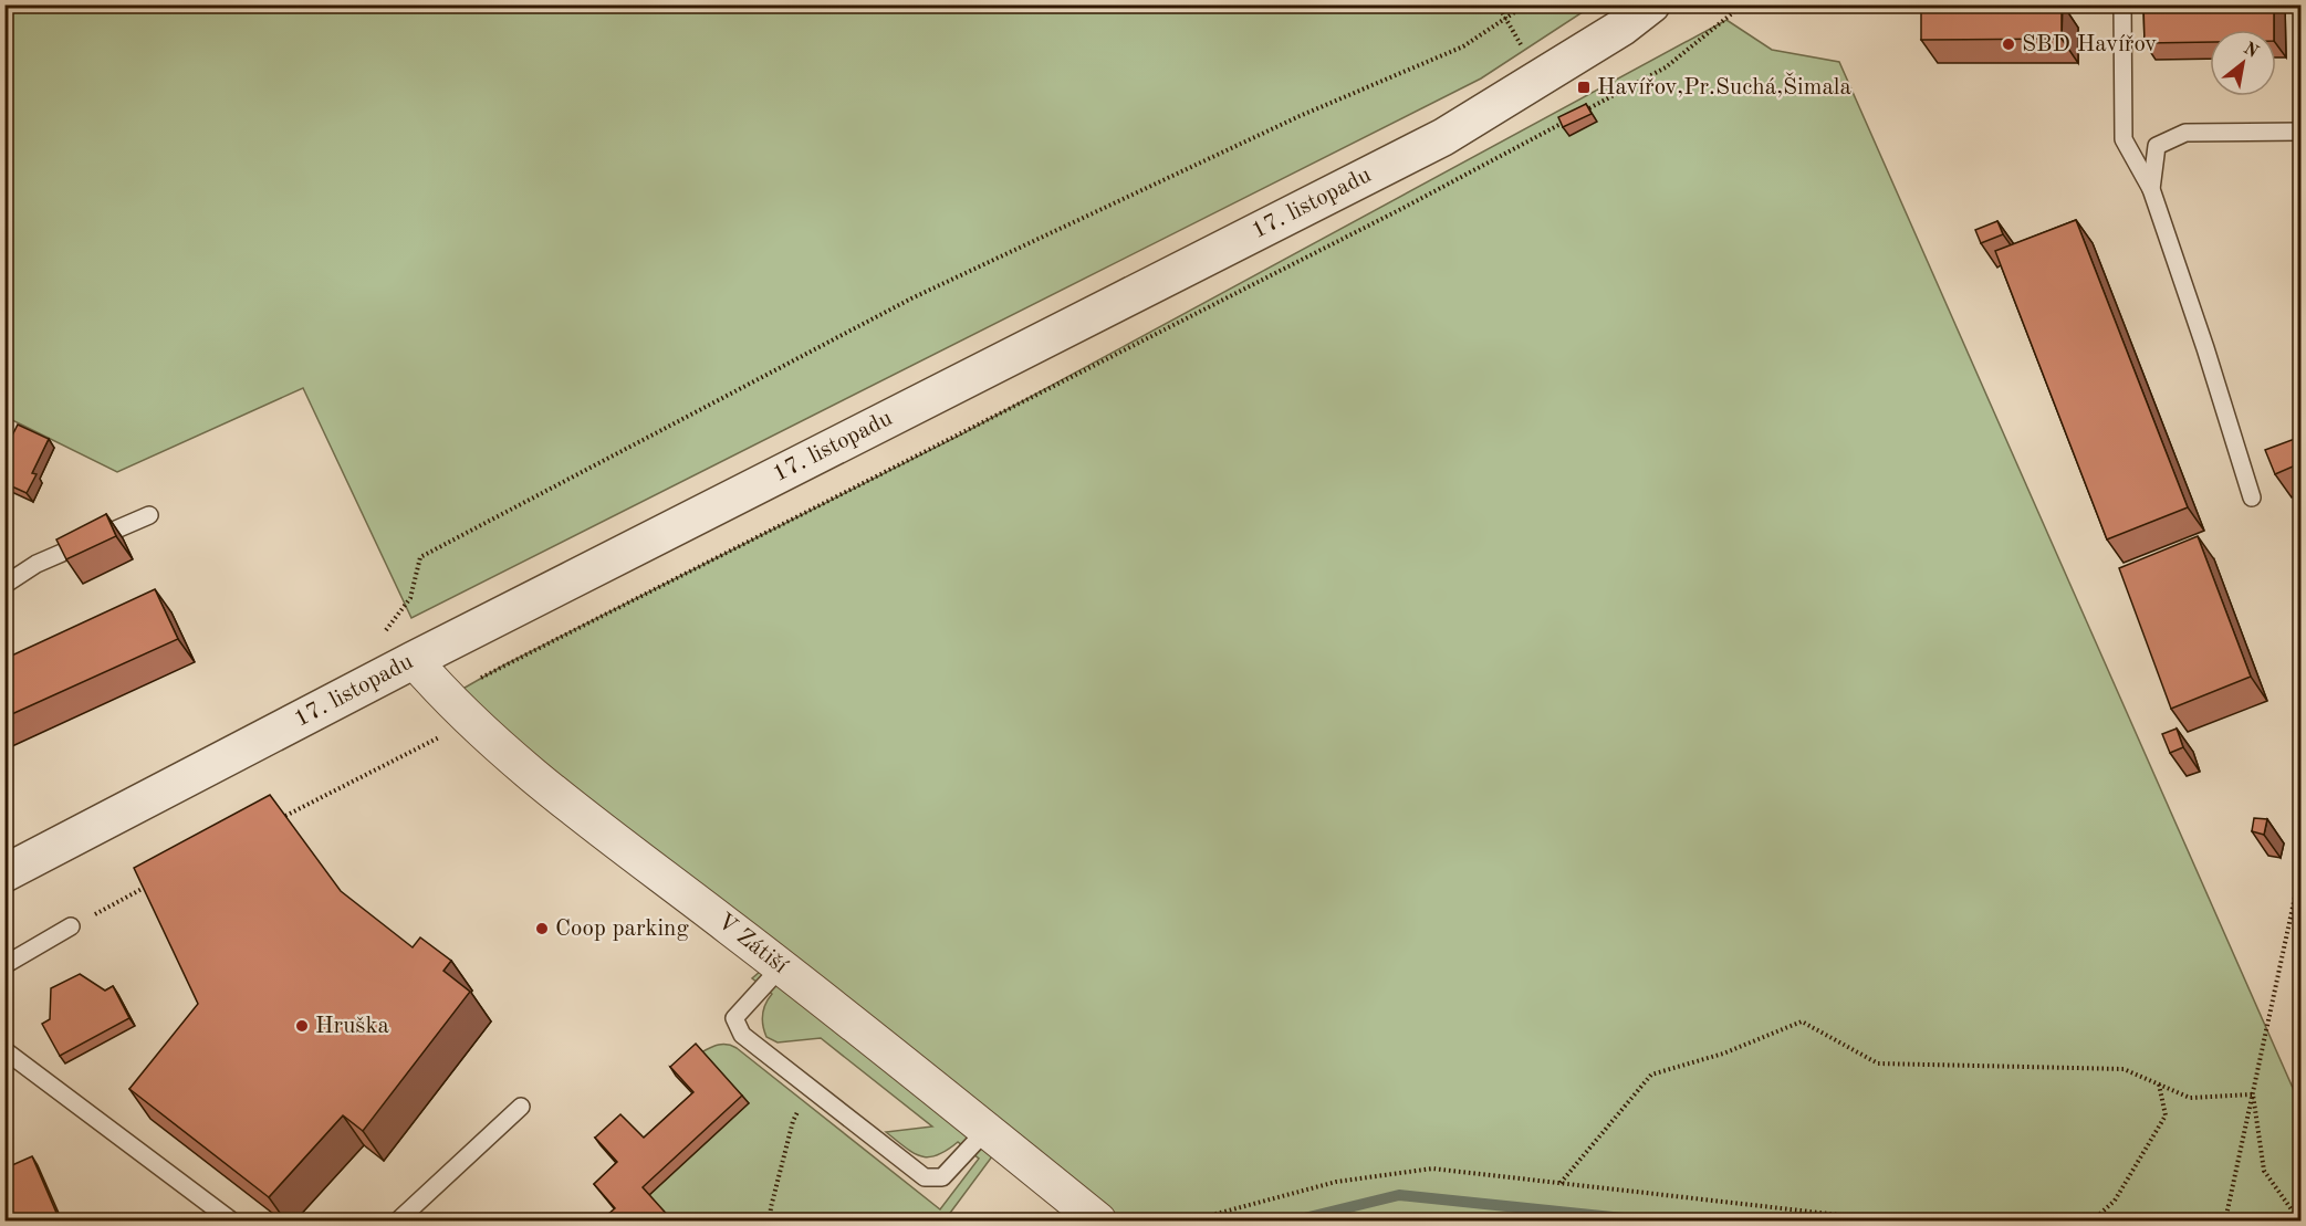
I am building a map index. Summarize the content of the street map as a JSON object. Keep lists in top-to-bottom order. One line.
{"streets":{"street":["17. listopadu","V Zátiší"]},"crossings":[["17. listopadu","V Zátiší"]],"places":{"other":["SBD Havířov","Coop parking","Hruška"],"transit":["Havířov,Pr.Suchá,Šimala"]},"north":"top right"}
